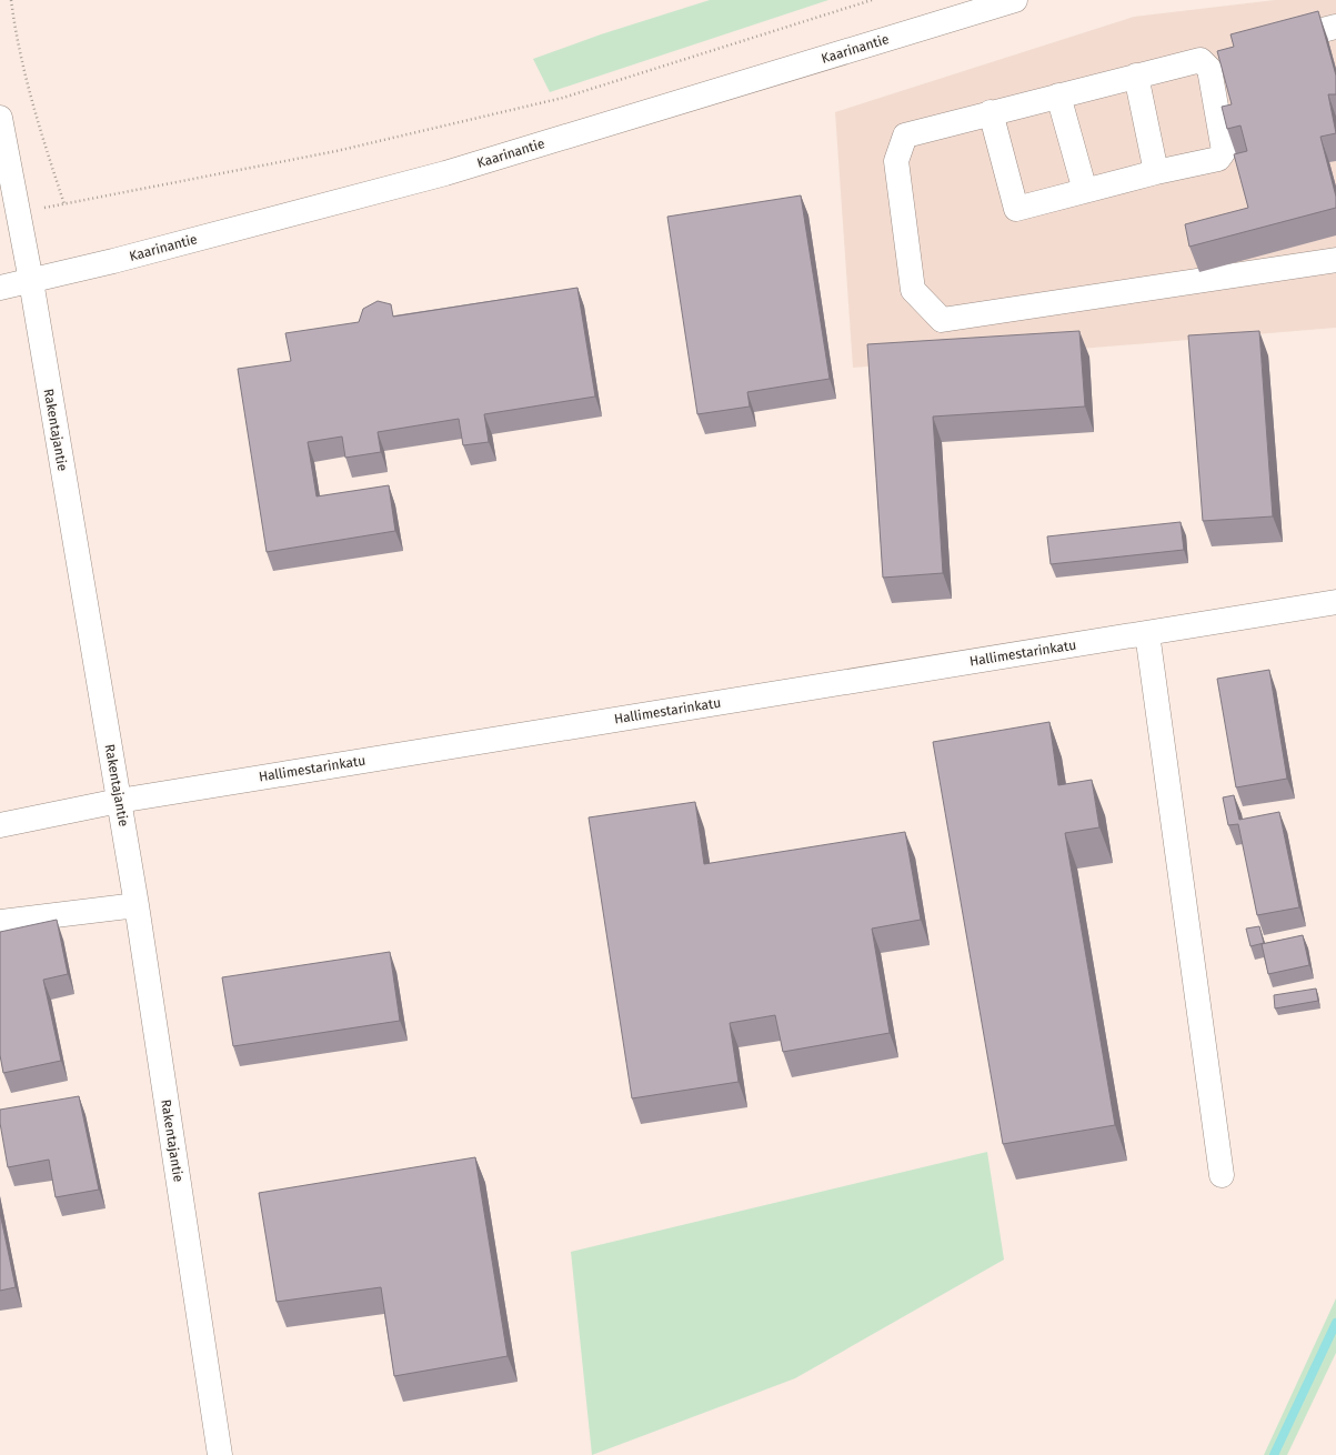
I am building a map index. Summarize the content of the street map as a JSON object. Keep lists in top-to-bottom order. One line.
{"streets":{"street":["Kaarinantie","Rakentajantie","Hallimestarinkatu"]},"crossings":[["Kaarinantie","Rakentajantie"],["Rakentajantie","Hallimestarinkatu"]]}
